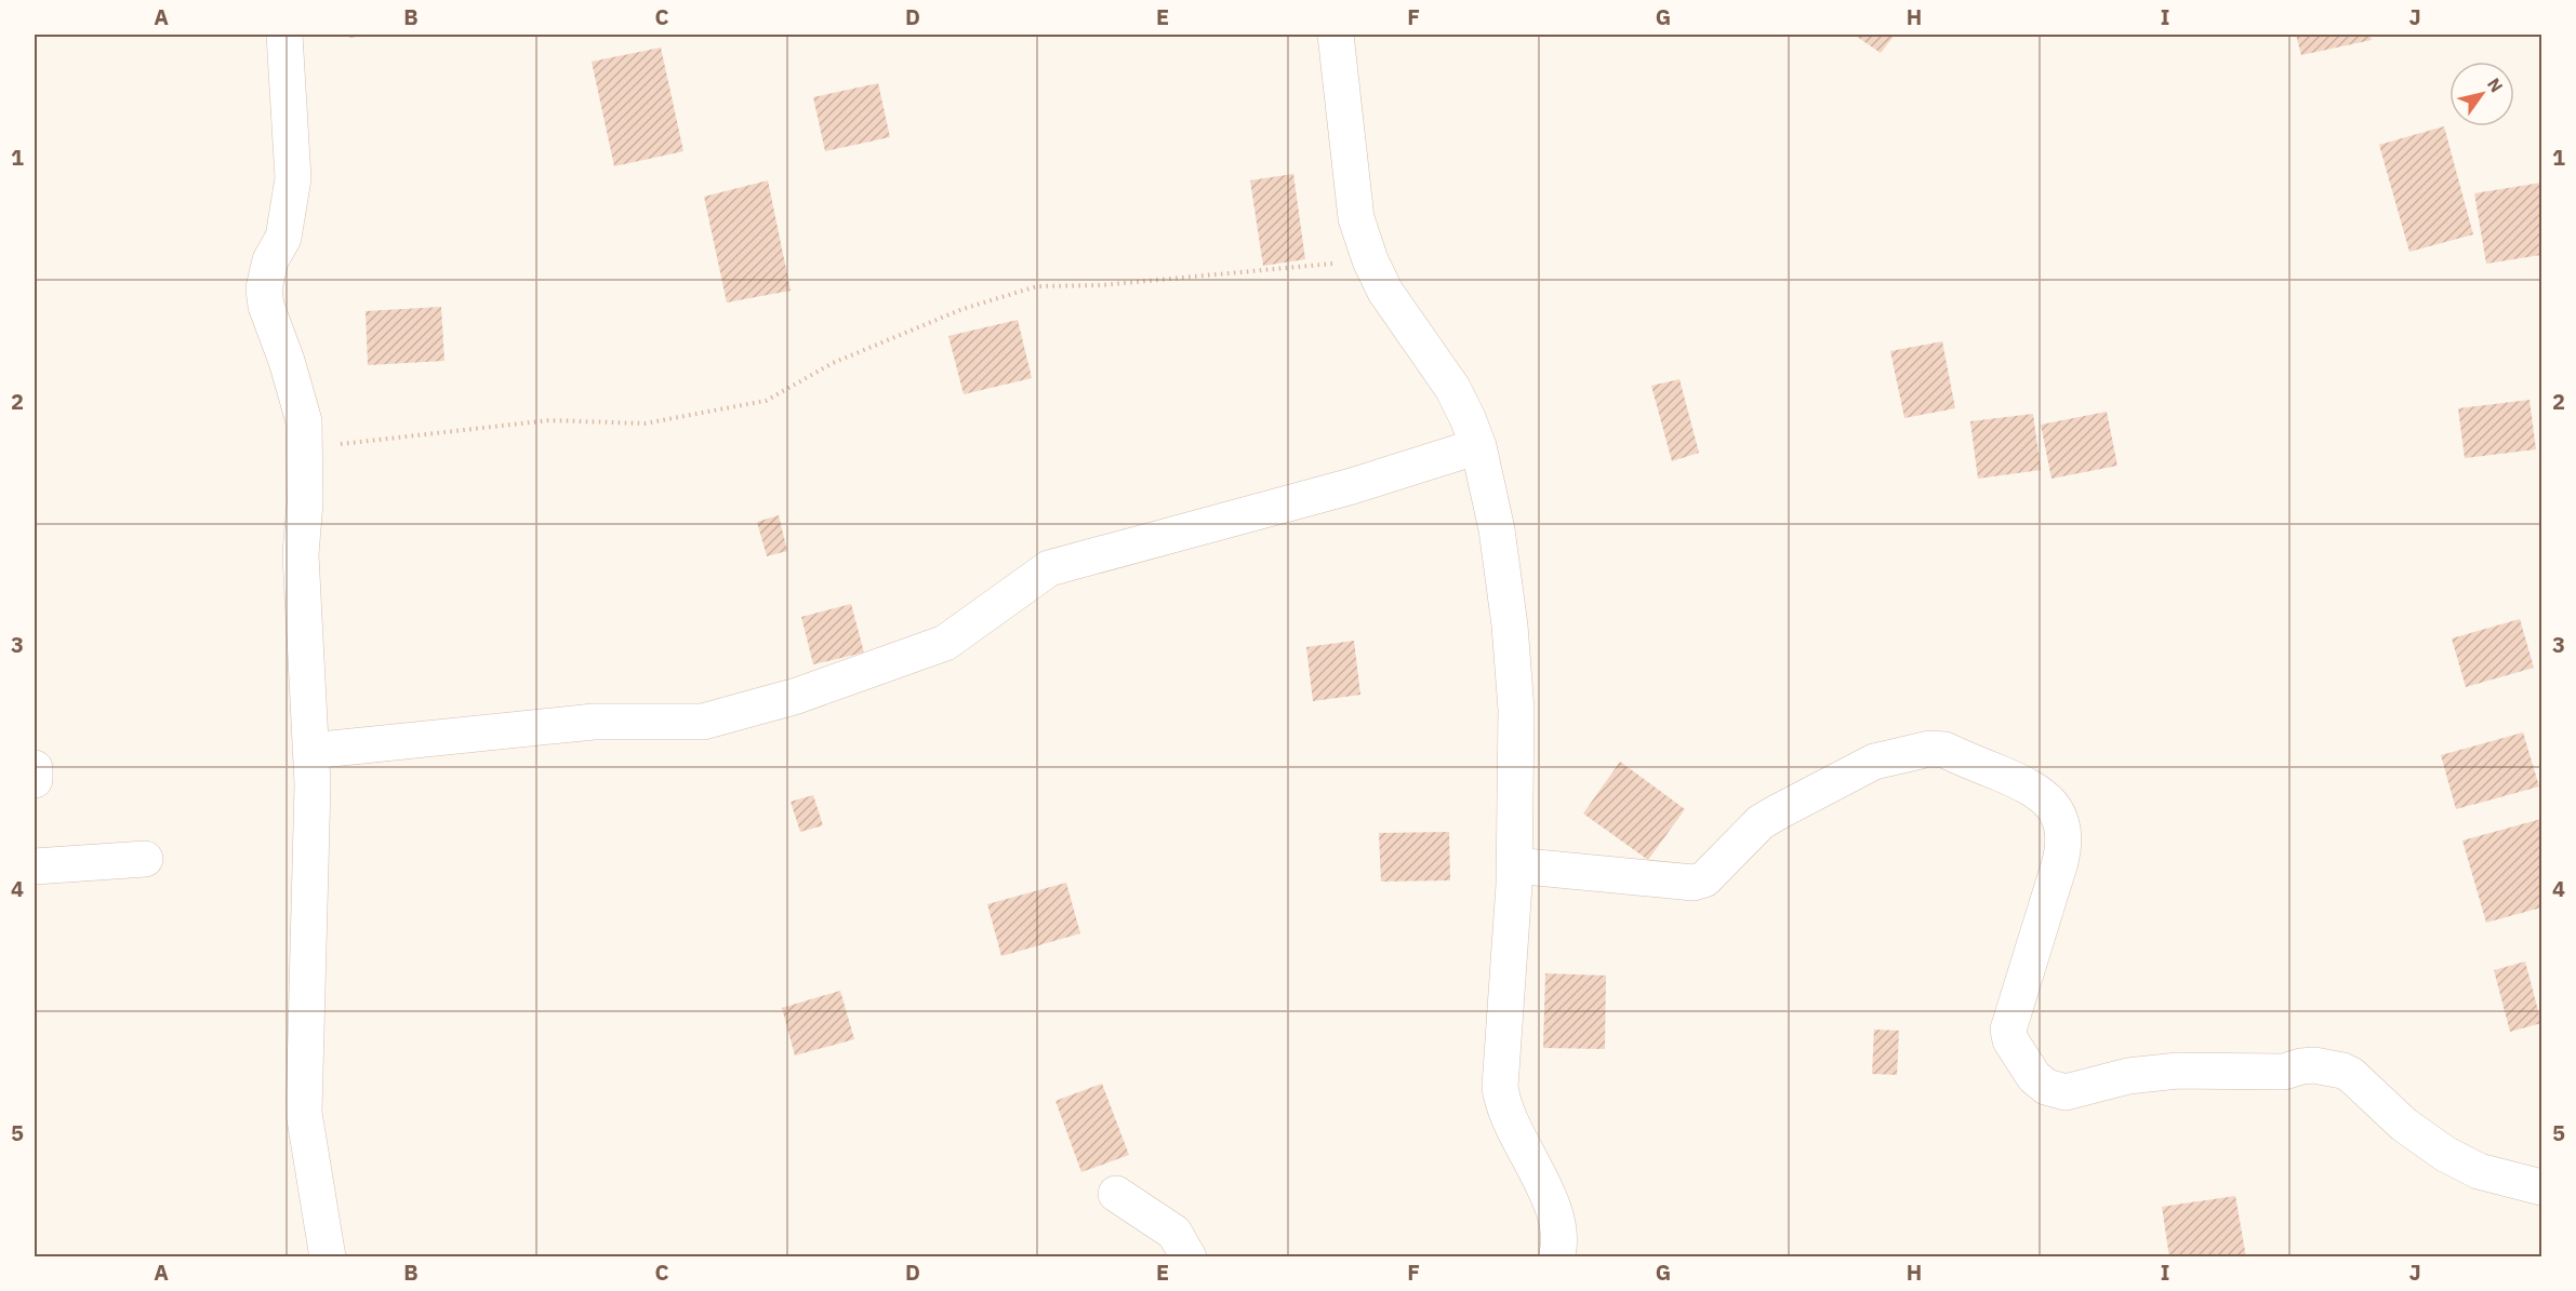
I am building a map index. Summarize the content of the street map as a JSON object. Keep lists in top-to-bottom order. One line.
{"north":"top right","grid":{"columns":["A","B","C","D","E","F","G","H","I","J"],"rows":["1","2","3","4","5"]}}
